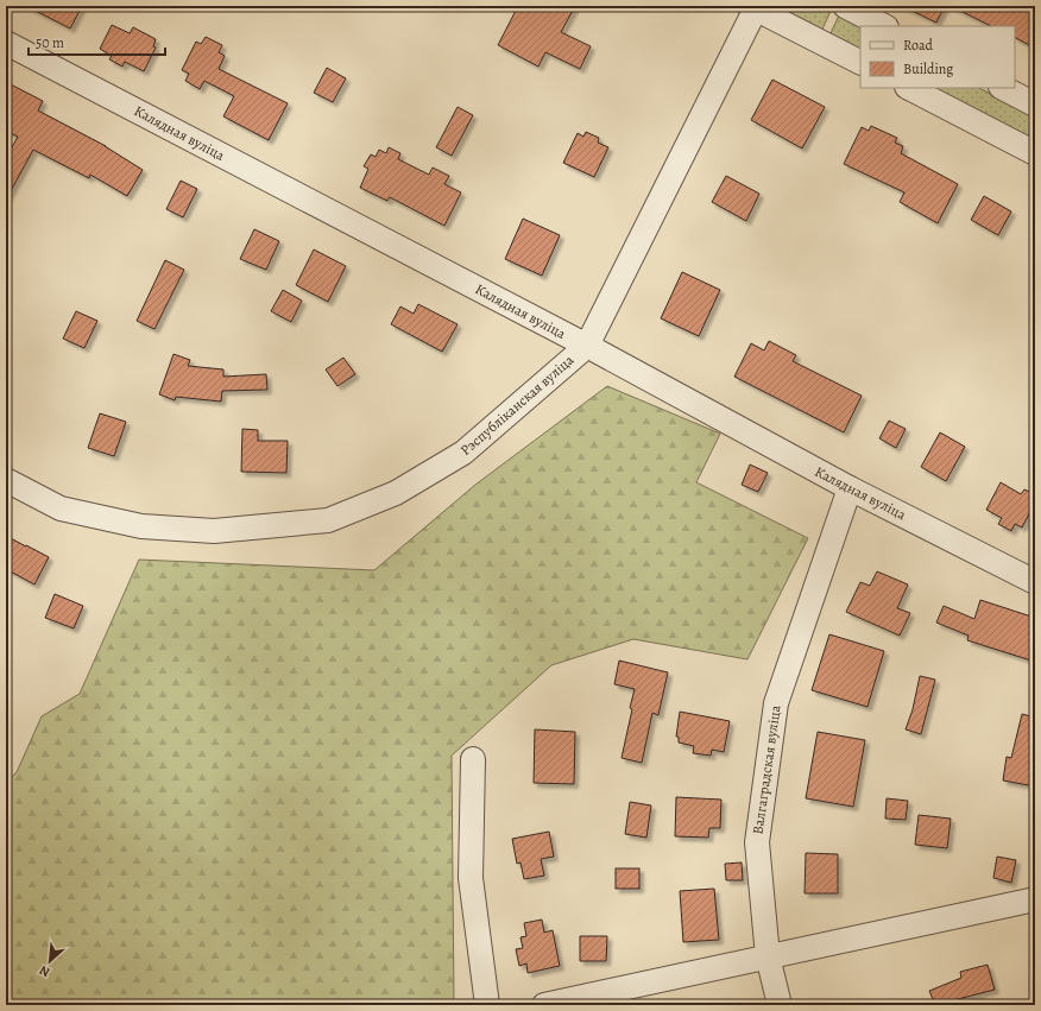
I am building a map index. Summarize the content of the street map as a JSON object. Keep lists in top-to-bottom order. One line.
{"streets":{"street":["Калядная вуліца","Рэспубліканская вуліца","Валгаградская вуліца"]},"crossings":[["Калядная вуліца","Рэспубліканская вуліца"],["Калядная вуліца","Валгаградская вуліца"]],"legend":["Road","Building"],"scale_bar":"50 m","north":"bottom left"}
